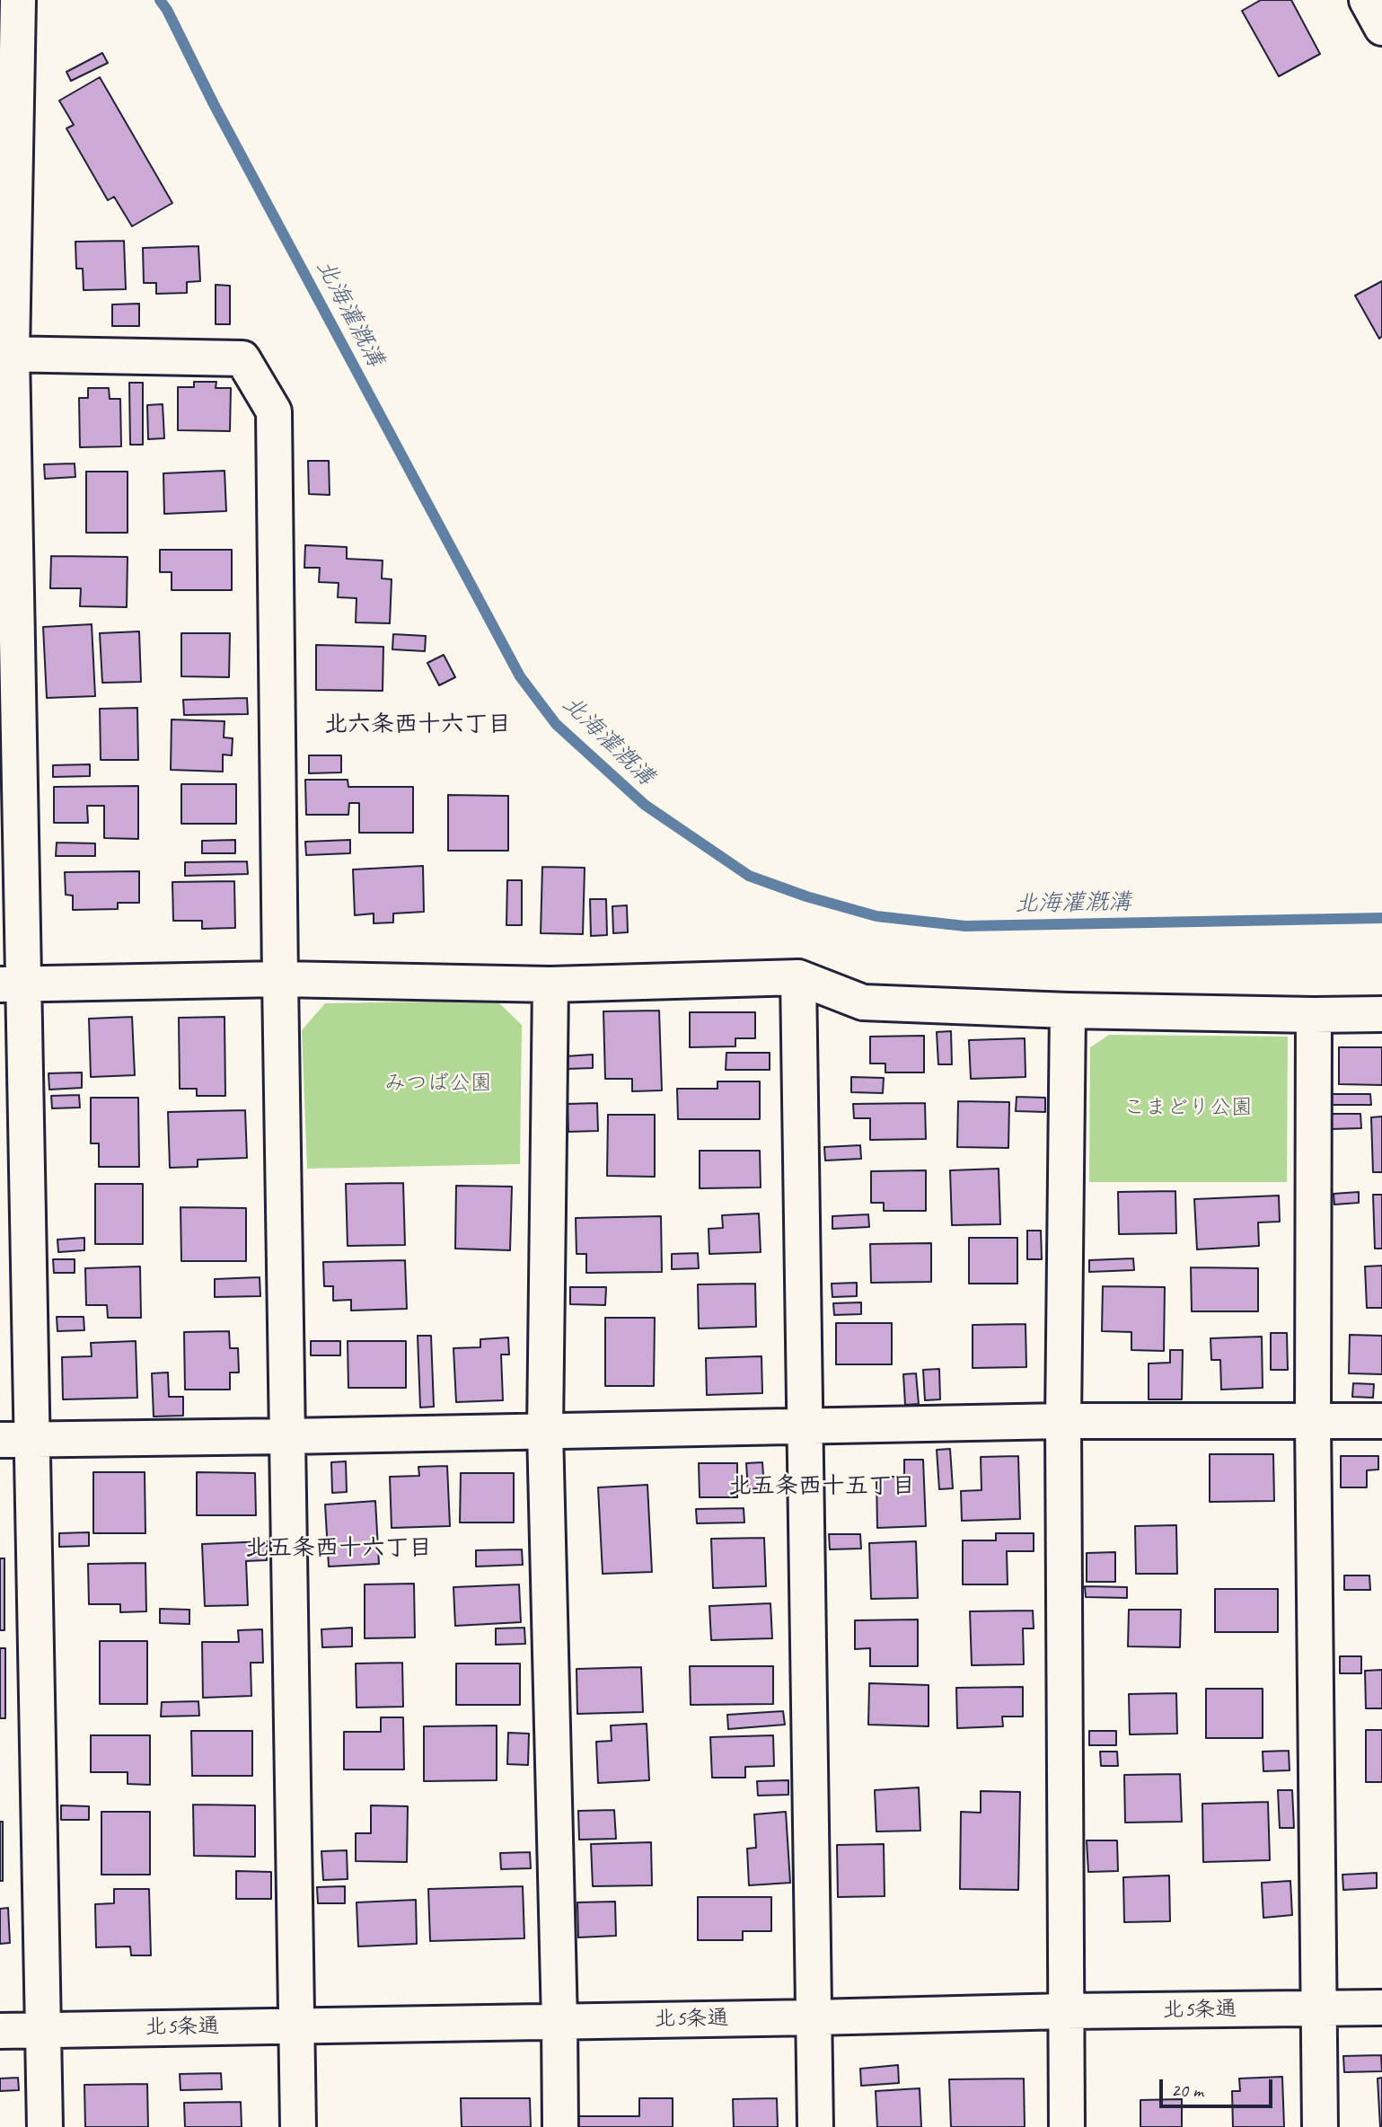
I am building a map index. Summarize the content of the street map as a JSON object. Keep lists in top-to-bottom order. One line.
{"streets":{"street":["北5条通"]},"districts":["北六条西十六丁目","北五条西十五丁目","北五条西十六丁目"],"water":["北海灌漑溝"],"parks":["みつば公園","こまどり公園"],"scale_bar":"20 m"}
